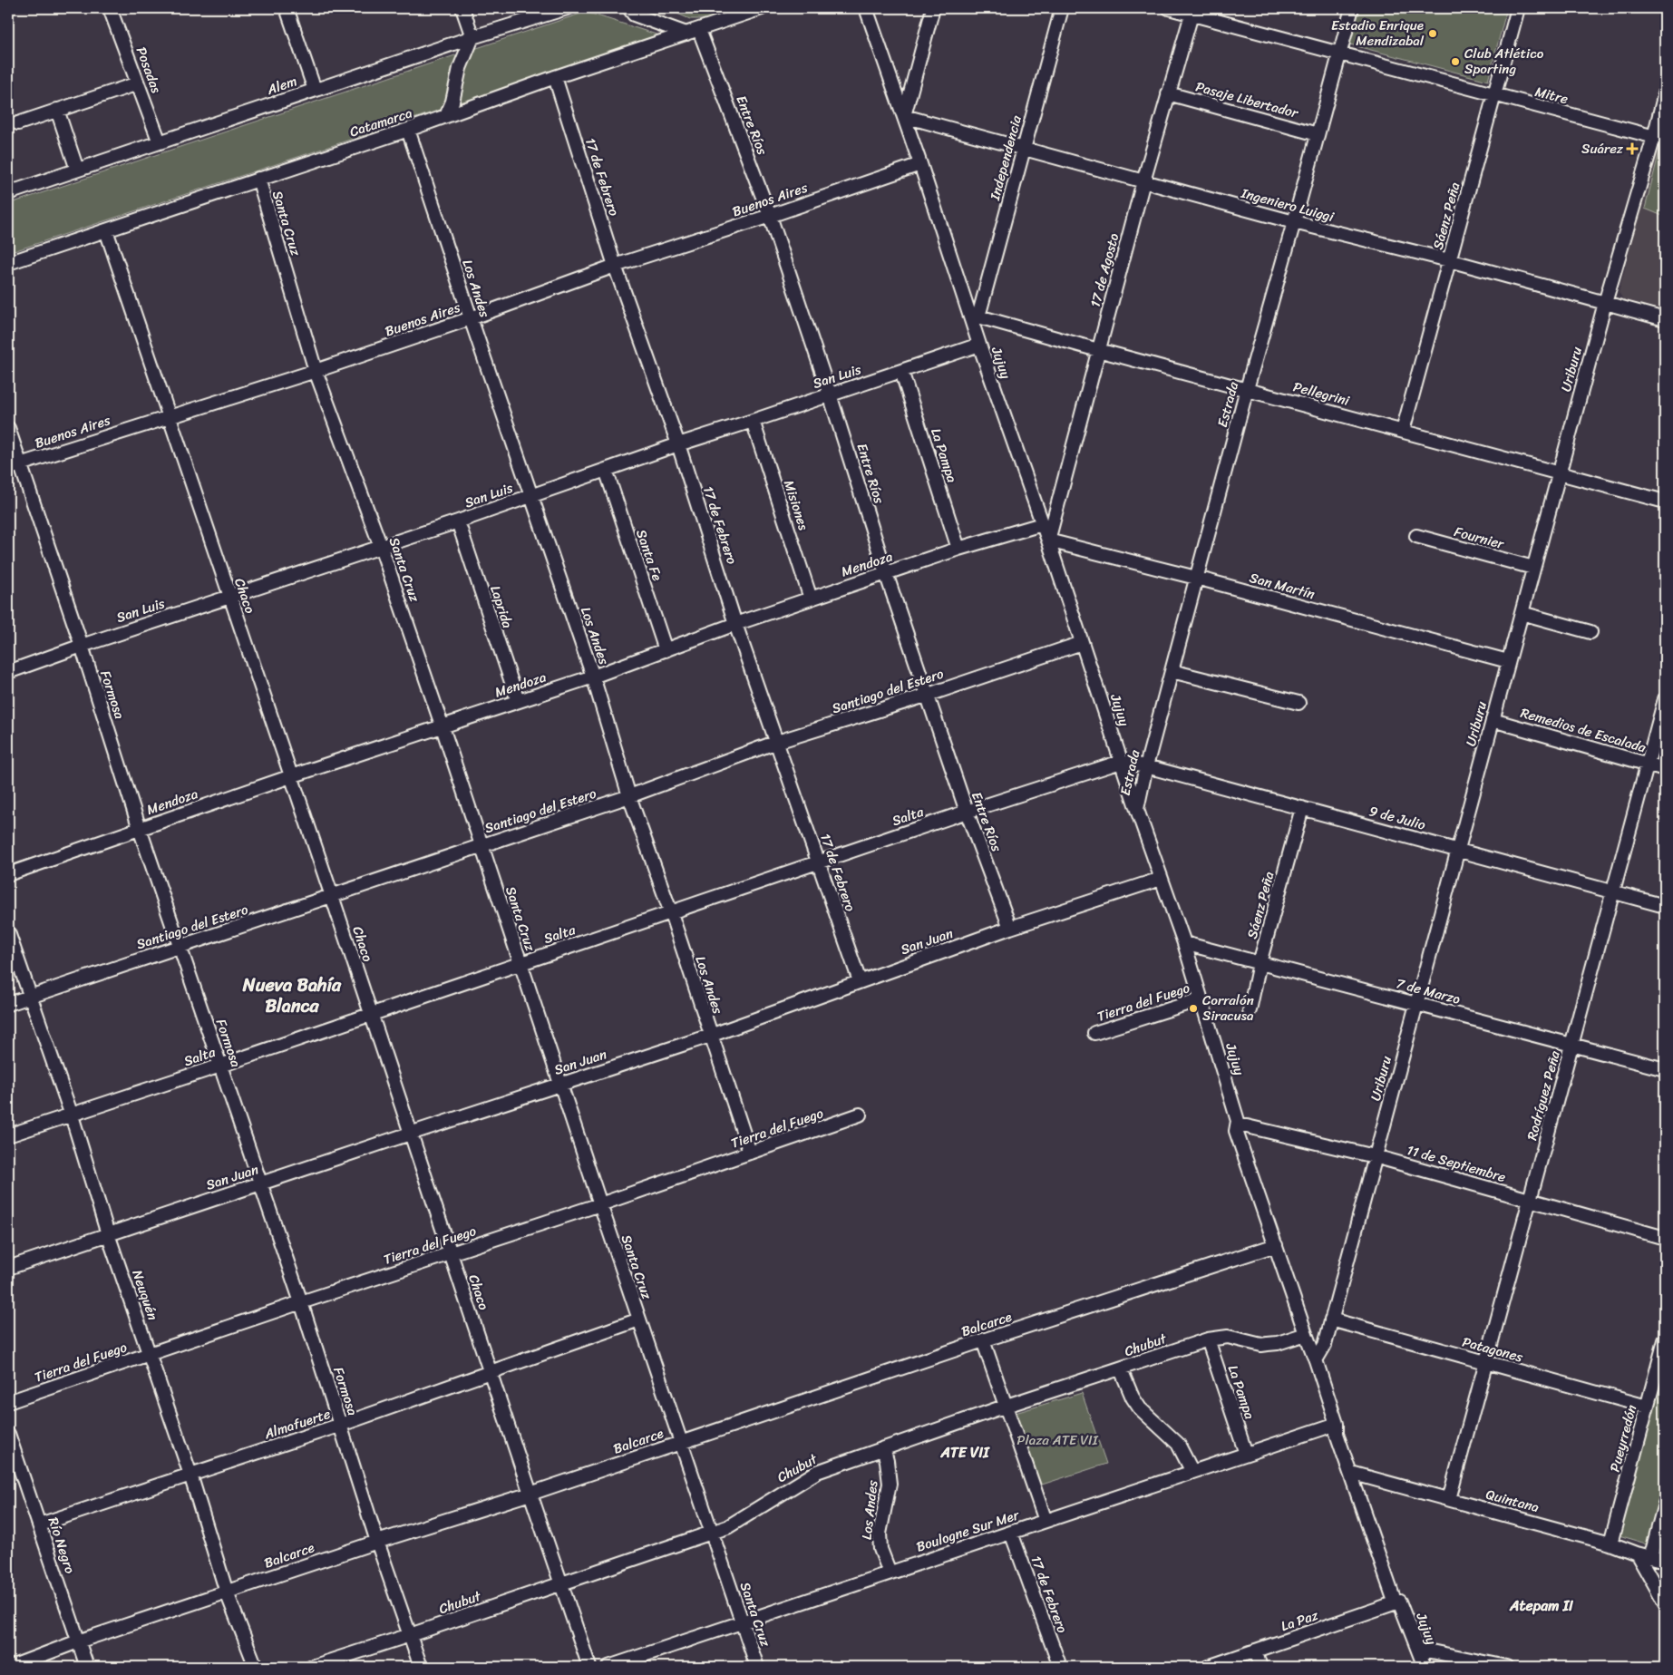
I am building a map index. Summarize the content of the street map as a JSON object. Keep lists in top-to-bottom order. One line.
{"streets":{"street":["Posadas","Alem","Mitre","Pasaje Libertador","Catamarca","Entre Ríos","Independencia","17 de Febrero","Buenos Aires","Ingeniero Luiggi","Sáenz Peña","Santa Cruz","17 de Agosto","Los Andes","Jujuy","Uriburu","San Luis","Pellegrini","Estrada","La Pampa","Misiones","Fournier","Santa Fe","Mendoza","San Martín","Chaco","Laprida","Santiago del Estero","Formosa","Remedios de Escalada","Salta","9 de Julio","San Juan","7 de Marzo","Tierra del Fuego","Rodríguez Peña","11 de Septiembre","Neuquén","Balcarce","Chubut","Patagones","Almafuerte","Pueyrredón","Quintana","Boulogne Sur Mer","Río Negro","La Paz"]},"crossings":[["Posadas","Alem"],["Mitre","Sáenz Peña"],["Mitre","17 de Agosto"],["Mitre","Uriburu"],["Mitre","Estrada"],["Pasaje Libertador","17 de Agosto"],["Pasaje Libertador","Estrada"],["Catamarca","Entre Ríos"],["Catamarca","17 de Febrero"],["Catamarca","Santa Cruz"],["Catamarca","Los Andes"],["Catamarca","Chaco"],["Entre Ríos","Buenos Aires"],["Entre Ríos","San Luis"],["Entre Ríos","Mendoza"],["Entre Ríos","Santiago del Estero"],["Entre Ríos","Salta"],["Entre Ríos","San Juan"],["Independencia","Ingeniero Luiggi"],["Independencia","Jujuy"],["Independencia","Pellegrini"],["17 de Febrero","Buenos Aires"],["17 de Febrero","San Luis"],["17 de Febrero","Mendoza"],["17 de Febrero","Santiago del Estero"],["17 de Febrero","Salta"],["17 de Febrero","San Juan"],["17 de Febrero","Boulogne Sur Mer"],["Buenos Aires","Santa Cruz"],["Buenos Aires","Los Andes"],["Buenos Aires","Jujuy"],["Buenos Aires","Chaco"],["Buenos Aires","Formosa"],["Ingeniero Luiggi","Sáenz Peña"],["Ingeniero Luiggi","17 de Agosto"],["Ingeniero Luiggi","Jujuy"],["Ingeniero Luiggi","Uriburu"],["Ingeniero Luiggi","Estrada"],["Sáenz Peña","Pellegrini"],["Sáenz Peña","9 de Julio"],["Sáenz Peña","7 de Marzo"],["Santa Cruz","San Luis"],["Santa Cruz","Mendoza"],["Santa Cruz","Santiago del Estero"],["Santa Cruz","Salta"],["Santa Cruz","San Juan"],["Santa Cruz","Tierra del Fuego"],["Santa Cruz","Balcarce"],["Santa Cruz","Chubut"],["Santa Cruz","Almafuerte"],["Santa Cruz","Boulogne Sur Mer"],["17 de Agosto","Jujuy"],["17 de Agosto","Pellegrini"],["17 de Agosto","San Martín"],["Los Andes","San Luis"],["Los Andes","Mendoza"],["Los Andes","Santiago del Estero"],["Los Andes","Salta"],["Los Andes","San Juan"],["Los Andes","Tierra del Fuego"],["Los Andes","Chubut"],["Los Andes","Boulogne Sur Mer"],["Jujuy","Uriburu"],["Jujuy","San Luis"],["Jujuy","Pellegrini"],["Jujuy","Estrada"],["Jujuy","Mendoza"],["Jujuy","San Martín"],["Jujuy","Santiago del Estero"],["Jujuy","Salta"],["Jujuy","9 de Julio"],["Jujuy","San Juan"],["Jujuy","7 de Marzo"],["Jujuy","Tierra del Fuego"],["Jujuy","11 de Septiembre"],["Jujuy","Balcarce"],["Jujuy","Chubut"],["Jujuy","Quintana"],["Jujuy","Boulogne Sur Mer"],["Jujuy","La Paz"],["Uriburu","Pellegrini"],["Uriburu","Fournier"],["Uriburu","San Martín"],["Uriburu","Remedios de Escalada"],["Uriburu","9 de Julio"],["Uriburu","7 de Marzo"],["Uriburu","11 de Septiembre"],["Uriburu","Patagones"],["San Luis","La Pampa"],["San Luis","Misiones"],["San Luis","Santa Fe"],["San Luis","Chaco"],["San Luis","Laprida"],["San Luis","Formosa"],["Pellegrini","Estrada"],["Estrada","San Martín"],["Estrada","9 de Julio"],["La Pampa","Mendoza"],["La Pampa","Chubut"],["La Pampa","Boulogne Sur Mer"],["Misiones","Mendoza"],["Santa Fe","Mendoza"],["Mendoza","Chaco"],["Mendoza","Laprida"],["Mendoza","Formosa"],["Chaco","Santiago del Estero"],["Chaco","Salta"],["Chaco","San Juan"],["Chaco","Tierra del Fuego"],["Chaco","Balcarce"],["Chaco","Chubut"],["Chaco","Almafuerte"],["Santiago del Estero","Formosa"],["Santiago del Estero","Neuquén"],["Formosa","Salta"],["Formosa","San Juan"],["Formosa","Tierra del Fuego"],["Formosa","Balcarce"],["Formosa","Chubut"],["Formosa","Almafuerte"],["Remedios de Escalada","Rodríguez Peña"],["Salta","9 de Julio"],["Salta","Neuquén"],["9 de Julio","Rodríguez Peña"],["San Juan","Neuquén"],["7 de Marzo","Rodríguez Peña"],["Tierra del Fuego","Neuquén"],["Rodríguez Peña","11 de Septiembre"],["Rodríguez Peña","Patagones"],["Rodríguez Peña","Quintana"],["Neuquén","Balcarce"],["Neuquén","Almafuerte"],["Balcarce","Río Negro"],["Patagones","Pueyrredón"],["Almafuerte","Río Negro"],["Pueyrredón","Quintana"]],"districts":["Nueva Bahía Blanca","ATE VII","Atepam II"],"parks":["Plaza ATE VII"],"places":{"other":["Estadio Enrique Mendizabal","Club Atlético Sporting","Corralón Siracusa"],"health":["Suárez"]}}
